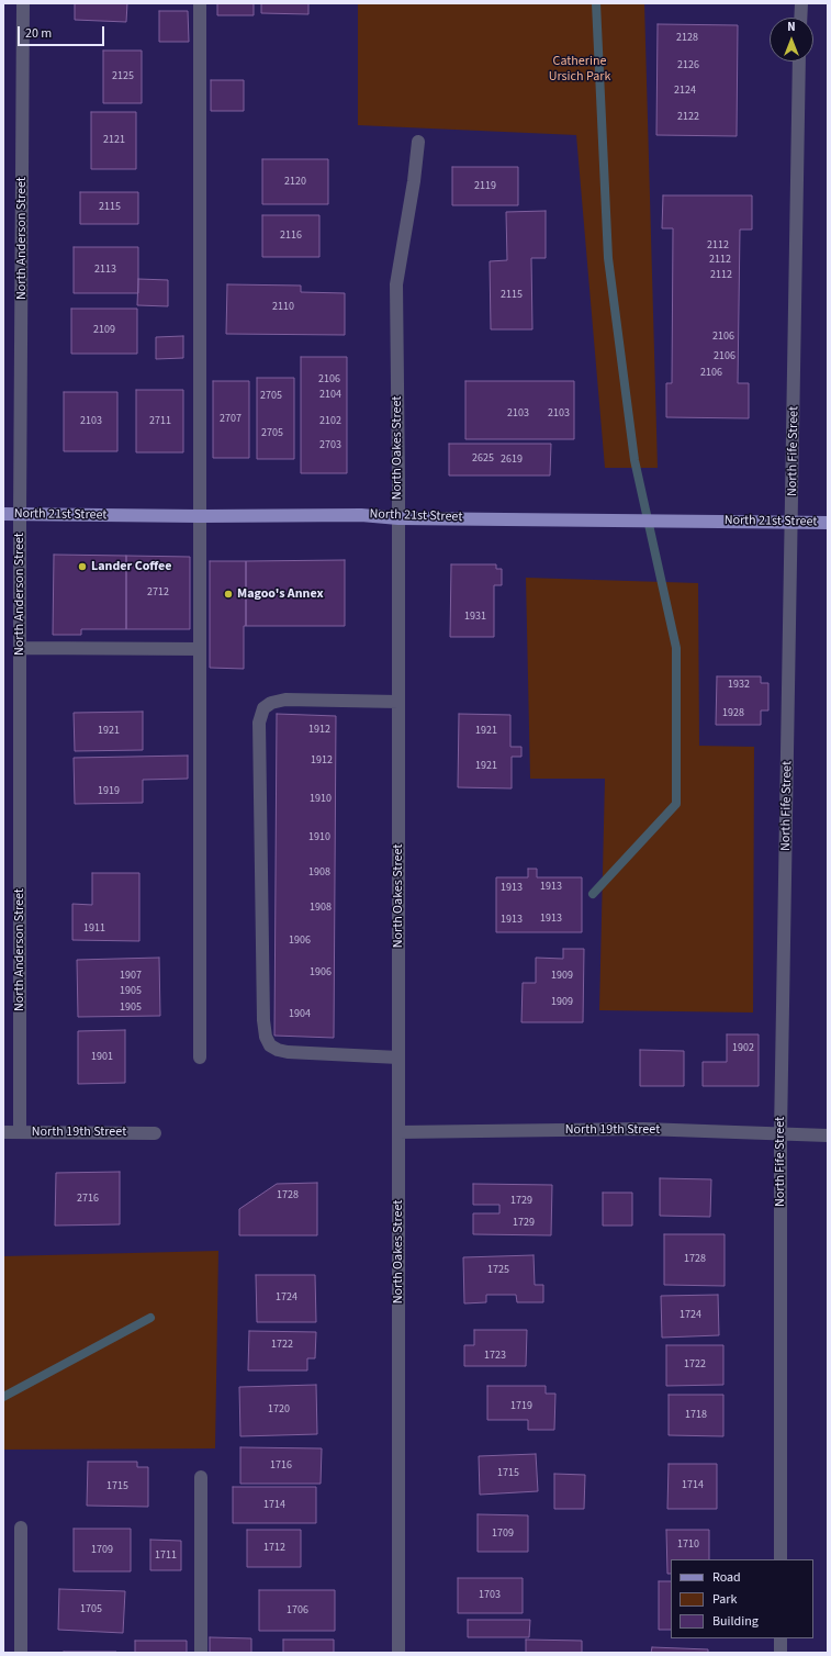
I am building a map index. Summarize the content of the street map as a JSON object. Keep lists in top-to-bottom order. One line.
{"streets":{"main road":["North 21st Street"],"street":["North Anderson Street","North Oakes Street","North Fife Street","North 19th Street"]},"crossings":[["North Anderson Street","North 21st Street"],["North Anderson Street","North 19th Street"],["North Oakes Street","North 21st Street"],["North Oakes Street","North 19th Street"],["North Fife Street","North 21st Street"],["North Fife Street","North 19th Street"]],"parks":["Catherine Ursich Park"],"places":["Lander Coffee","Magoo's Annex"],"house_numbers":["2128","2126","2125","2124","2122","2121","2120","2119","2115","2116","2112","2112","2113","2112","2115","2110","2109","2106","2106","2106","2106","2104","2705","2103","2103","2707","2103","2711","2102","2705","2703","2625","2619","2712","1931","1932","1928","1912","1921","1921","1912","1921","1919","1910","1910","1908","1913","1913","1908","1913","1913","1911","1906","1906","1907","1909","1905","1909","1905","1904","1902","1901","1728","2716","1729","1729","1728","1725","1724","1724","1722","1723","1722","1719","1720","1718","1716","1715","1714","1715","1714","1709","1710","1712","1709","1711","1703","1705","1706"],"legend":["Road","Park","Building"],"scale_bar":"20 m","north":"top"}
